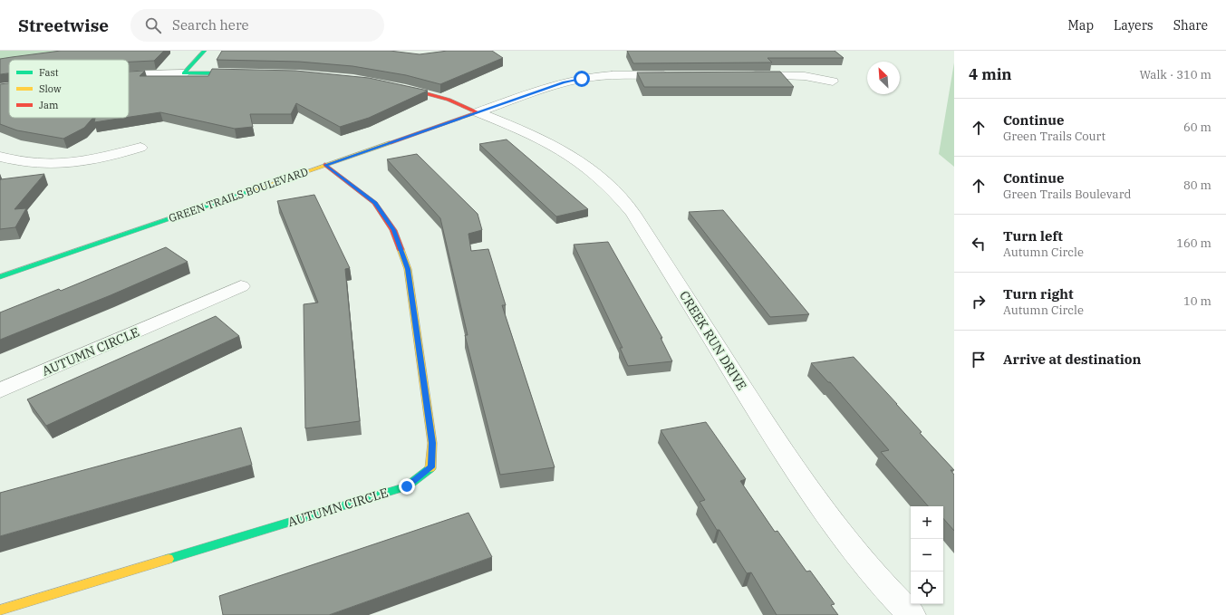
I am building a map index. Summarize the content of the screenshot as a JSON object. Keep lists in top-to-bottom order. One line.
{"streets":{"street":["GREEN TRAILS BOULEVARD","CREEK RUN DRIVE","AUTUMN CIRCLE"]},"crossings":[["GREEN TRAILS BOULEVARD","CREEK RUN DRIVE"],["GREEN TRAILS BOULEVARD","AUTUMN CIRCLE"]],"legend":["Fast","Slow","Jam"],"north":"top left","page":{"header":"Streetwise","search":"Search here","nav":["Map","Layers","Share"],"heading":["4 min","Walk · 310 m"],"list":[["Continue","Green Trails Court","60 m"],["Continue","Green Trails Boulevard","80 m"],["Turn left","Autumn Circle","160 m"],["Turn right","Autumn Circle","10 m"],"Arrive at destination"],"map_buttons":["+","−"]}}
